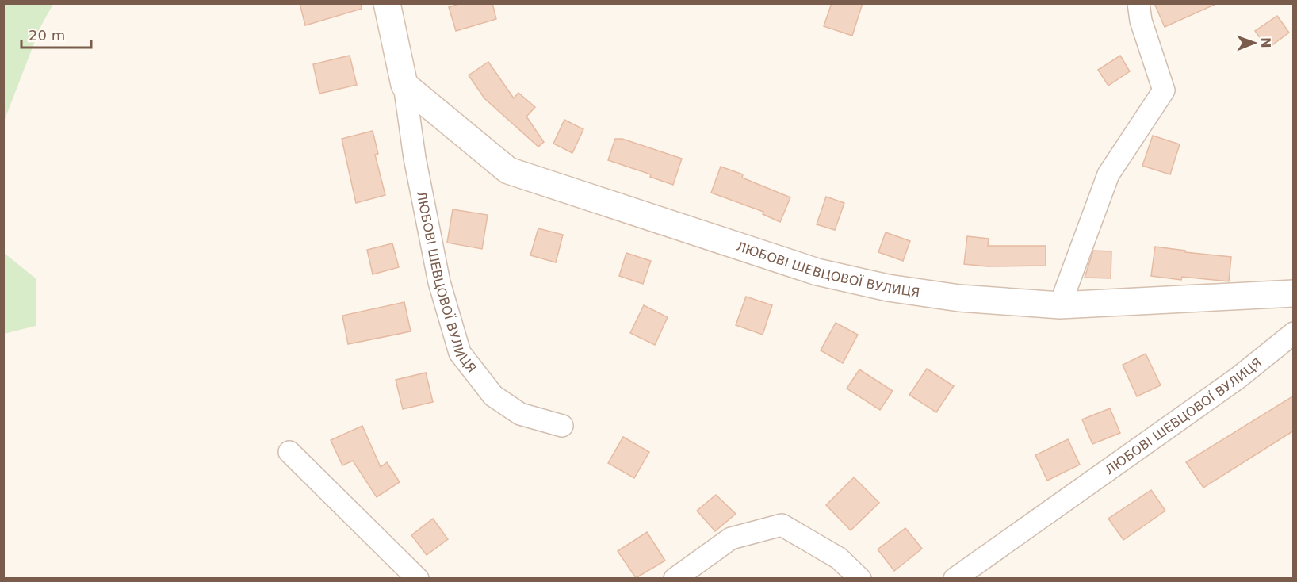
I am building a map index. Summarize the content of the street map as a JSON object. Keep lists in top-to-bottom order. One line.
{"streets":{"street":["ЛЮБОВІ ШЕВЦОВОЇ ВУЛИЦЯ"]},"scale_bar":"20 m","north":"right"}
